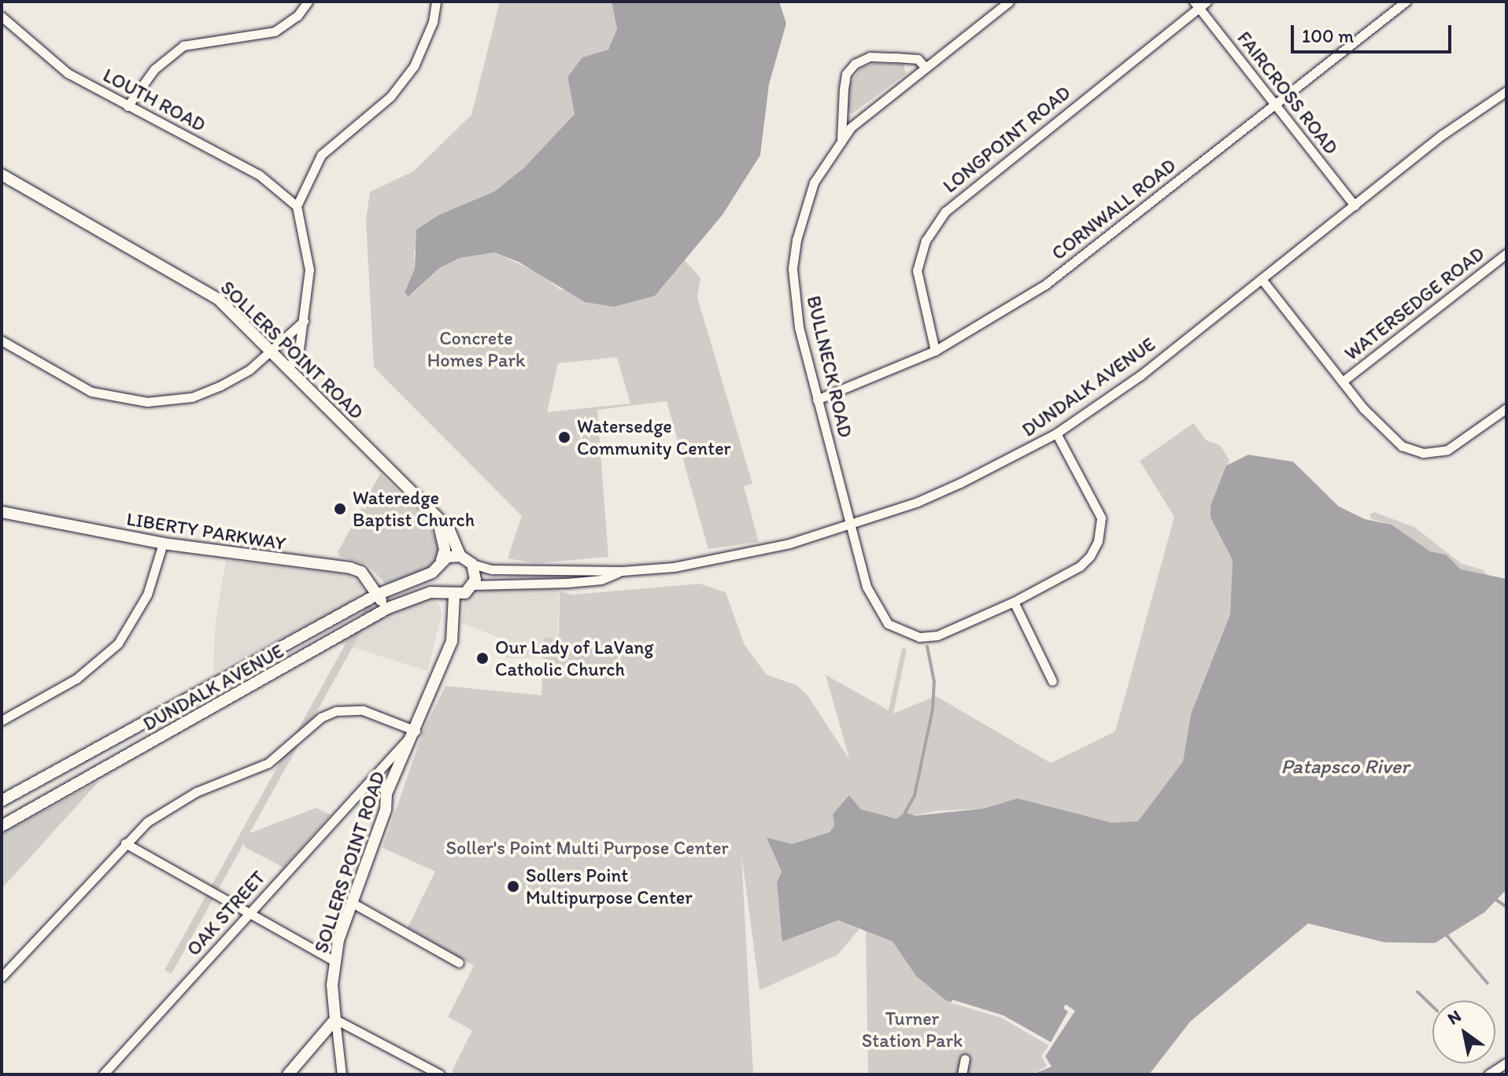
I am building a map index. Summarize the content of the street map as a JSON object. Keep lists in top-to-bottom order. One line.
{"streets":{"main road":["SOLLERS POINT ROAD","DUNDALK AVENUE","LIBERTY PARKWAY"],"street":["FAIRCROSS ROAD","LOUTH ROAD","LONGPOINT ROAD","CORNWALL ROAD","WATERSEDGE ROAD","BULLNECK ROAD","OAK STREET"]},"crossings":[["FAIRCROSS ROAD","LONGPOINT ROAD"],["FAIRCROSS ROAD","CORNWALL ROAD"],["FAIRCROSS ROAD","DUNDALK AVENUE"],["LONGPOINT ROAD","CORNWALL ROAD"],["CORNWALL ROAD","BULLNECK ROAD"],["SOLLERS POINT ROAD","DUNDALK AVENUE"],["SOLLERS POINT ROAD","OAK STREET"],["BULLNECK ROAD","DUNDALK AVENUE"],["DUNDALK AVENUE","LIBERTY PARKWAY"]],"water":["Patapsco River"],"parks":["Concrete Homes Park","Soller's Point Multi Purpose Center","Turner Station Park"],"places":["Watersedge Community Center","Wateredge Baptist Church","Our Lady of LaVang Catholic Church","Sollers Point Multipurpose Center"],"scale_bar":"100 m","north":"top left"}
